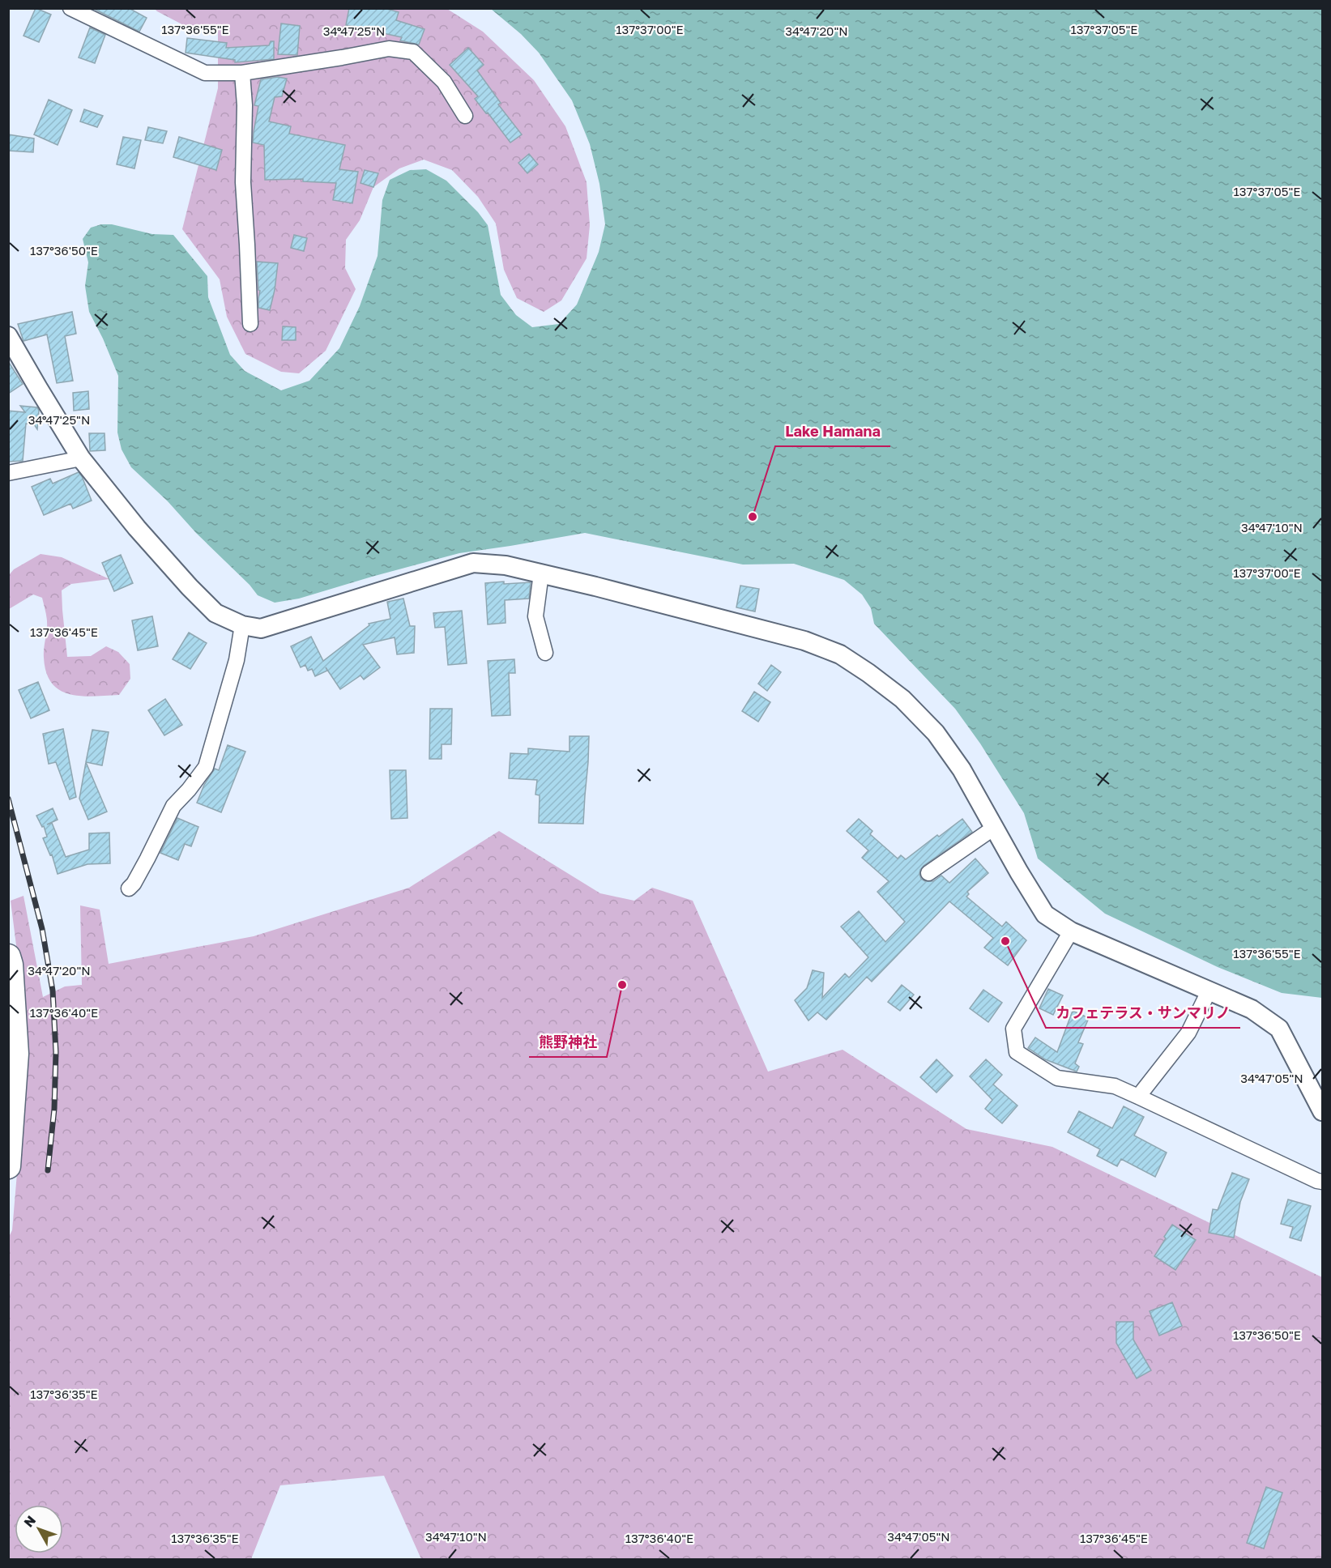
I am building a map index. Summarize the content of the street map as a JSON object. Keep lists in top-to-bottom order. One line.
{"places":["Lake Hamana","カフェテラス・サンマリノ","熊野神社"],"north":"top left","coordinates":["137°36'55\"E","137°37'00\"E","137°37'05\"E","34°47'25\"N","34°47'20\"N","137°36'50\"E","34°47'10\"N","137°36'45\"E","137°36'40\"E","34°47'05\"N","137°36'35\"E"]}
